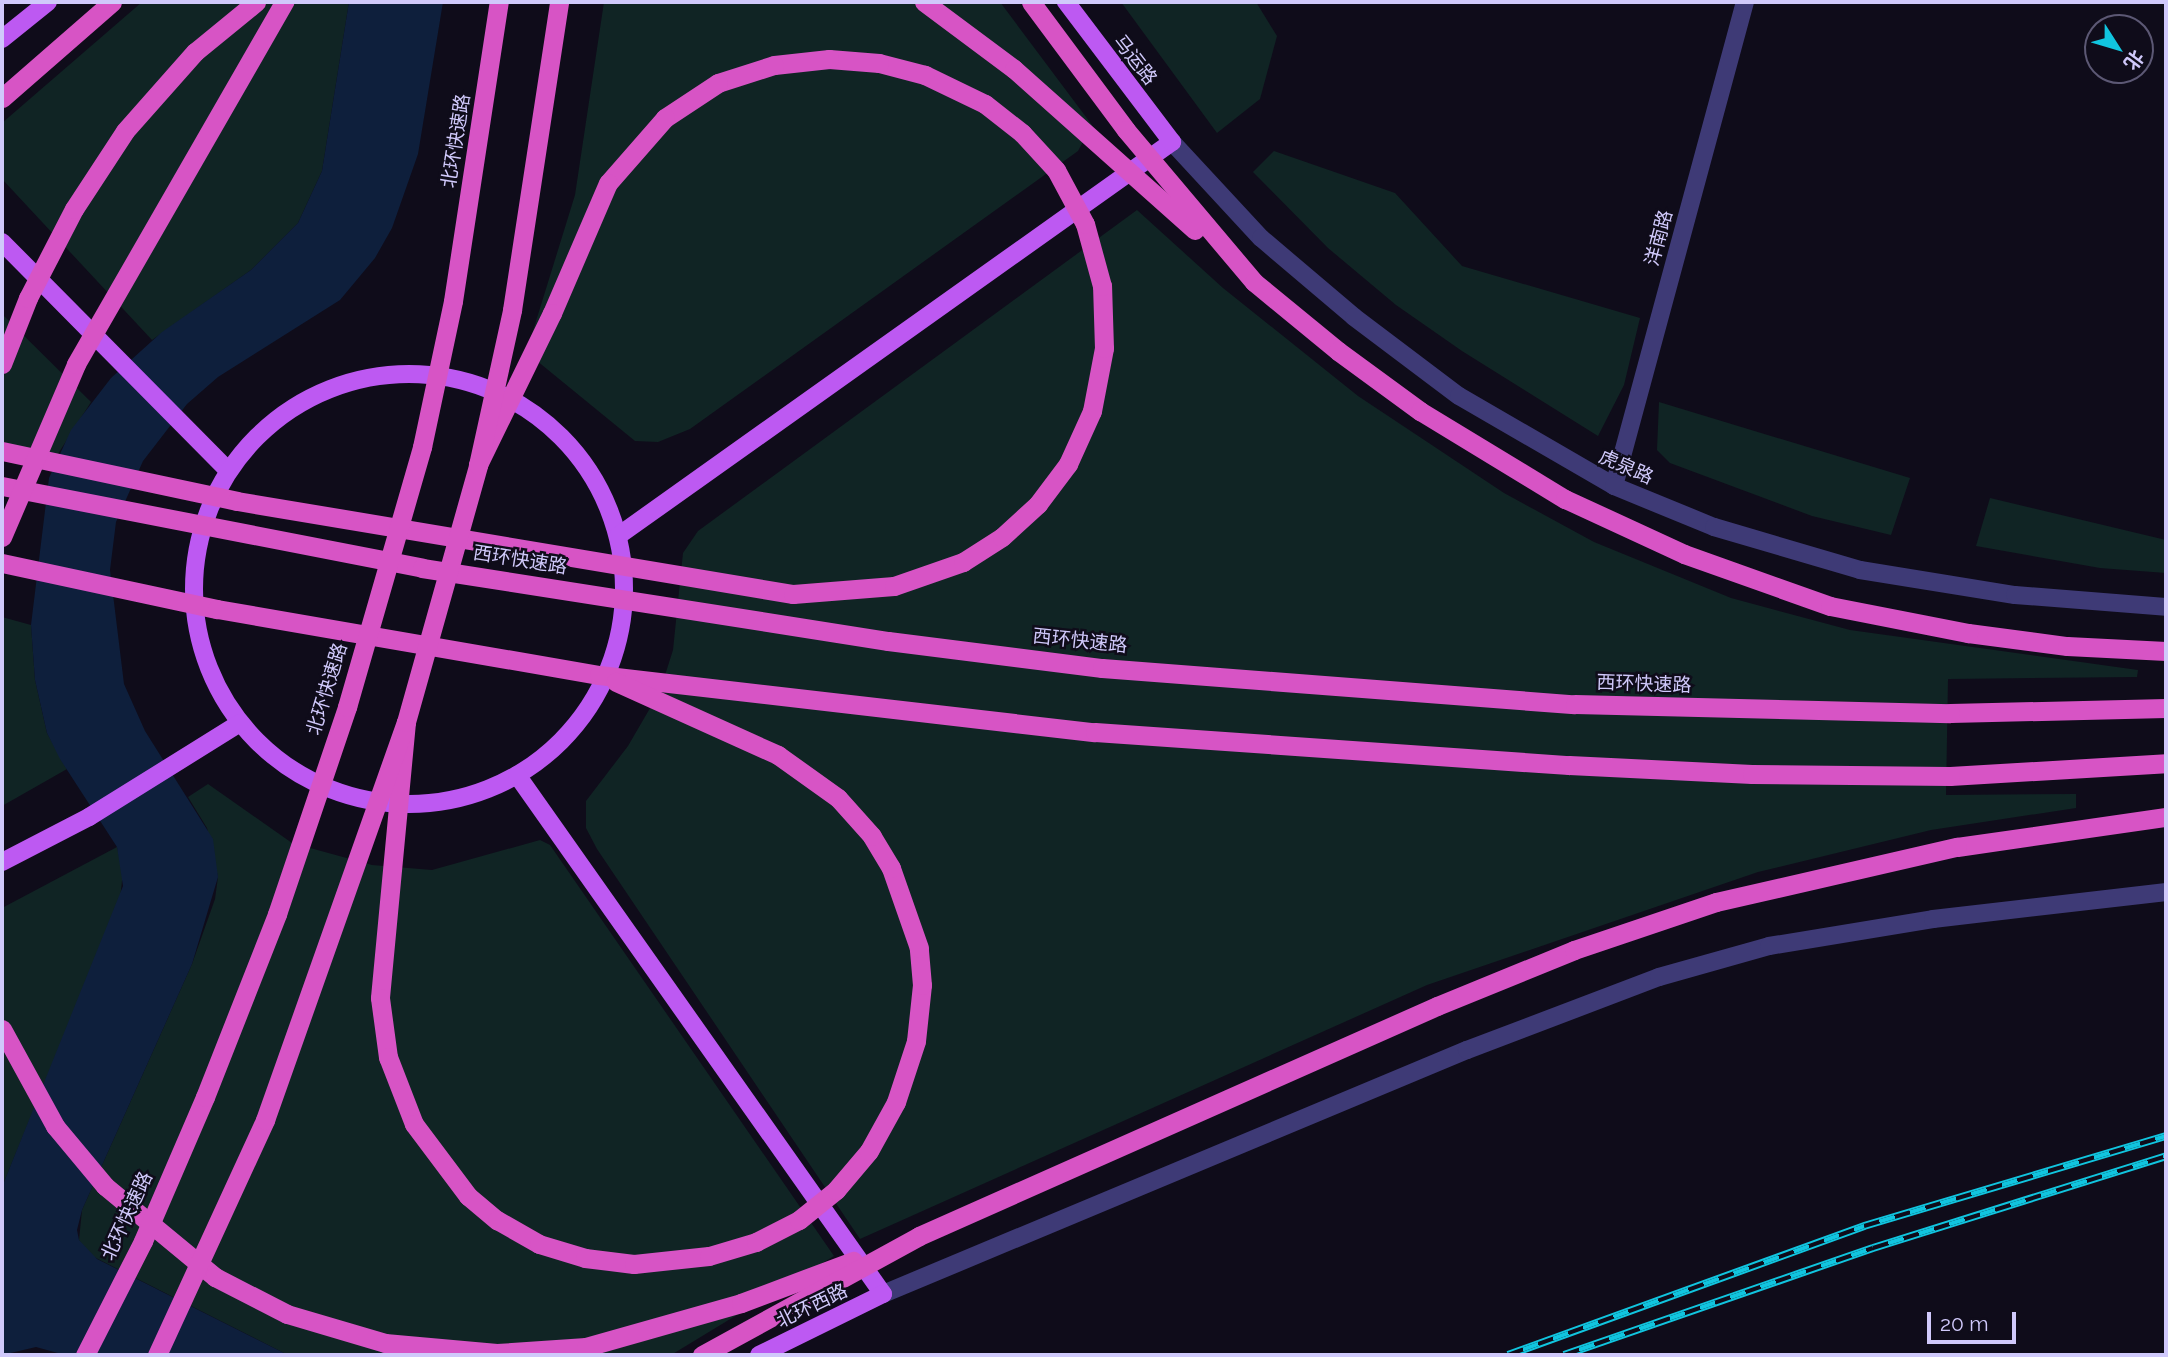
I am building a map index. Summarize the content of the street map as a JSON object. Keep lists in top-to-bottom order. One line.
{"streets":{"highway":["北环快速路","西环快速路"],"main road":["马运路","北环西路"],"street":["洋南路","虎泉路"]},"crossings":[["马运路","虎泉路"],["洋南路","虎泉路"]],"scale_bar":"20 m","north":"bottom right"}
